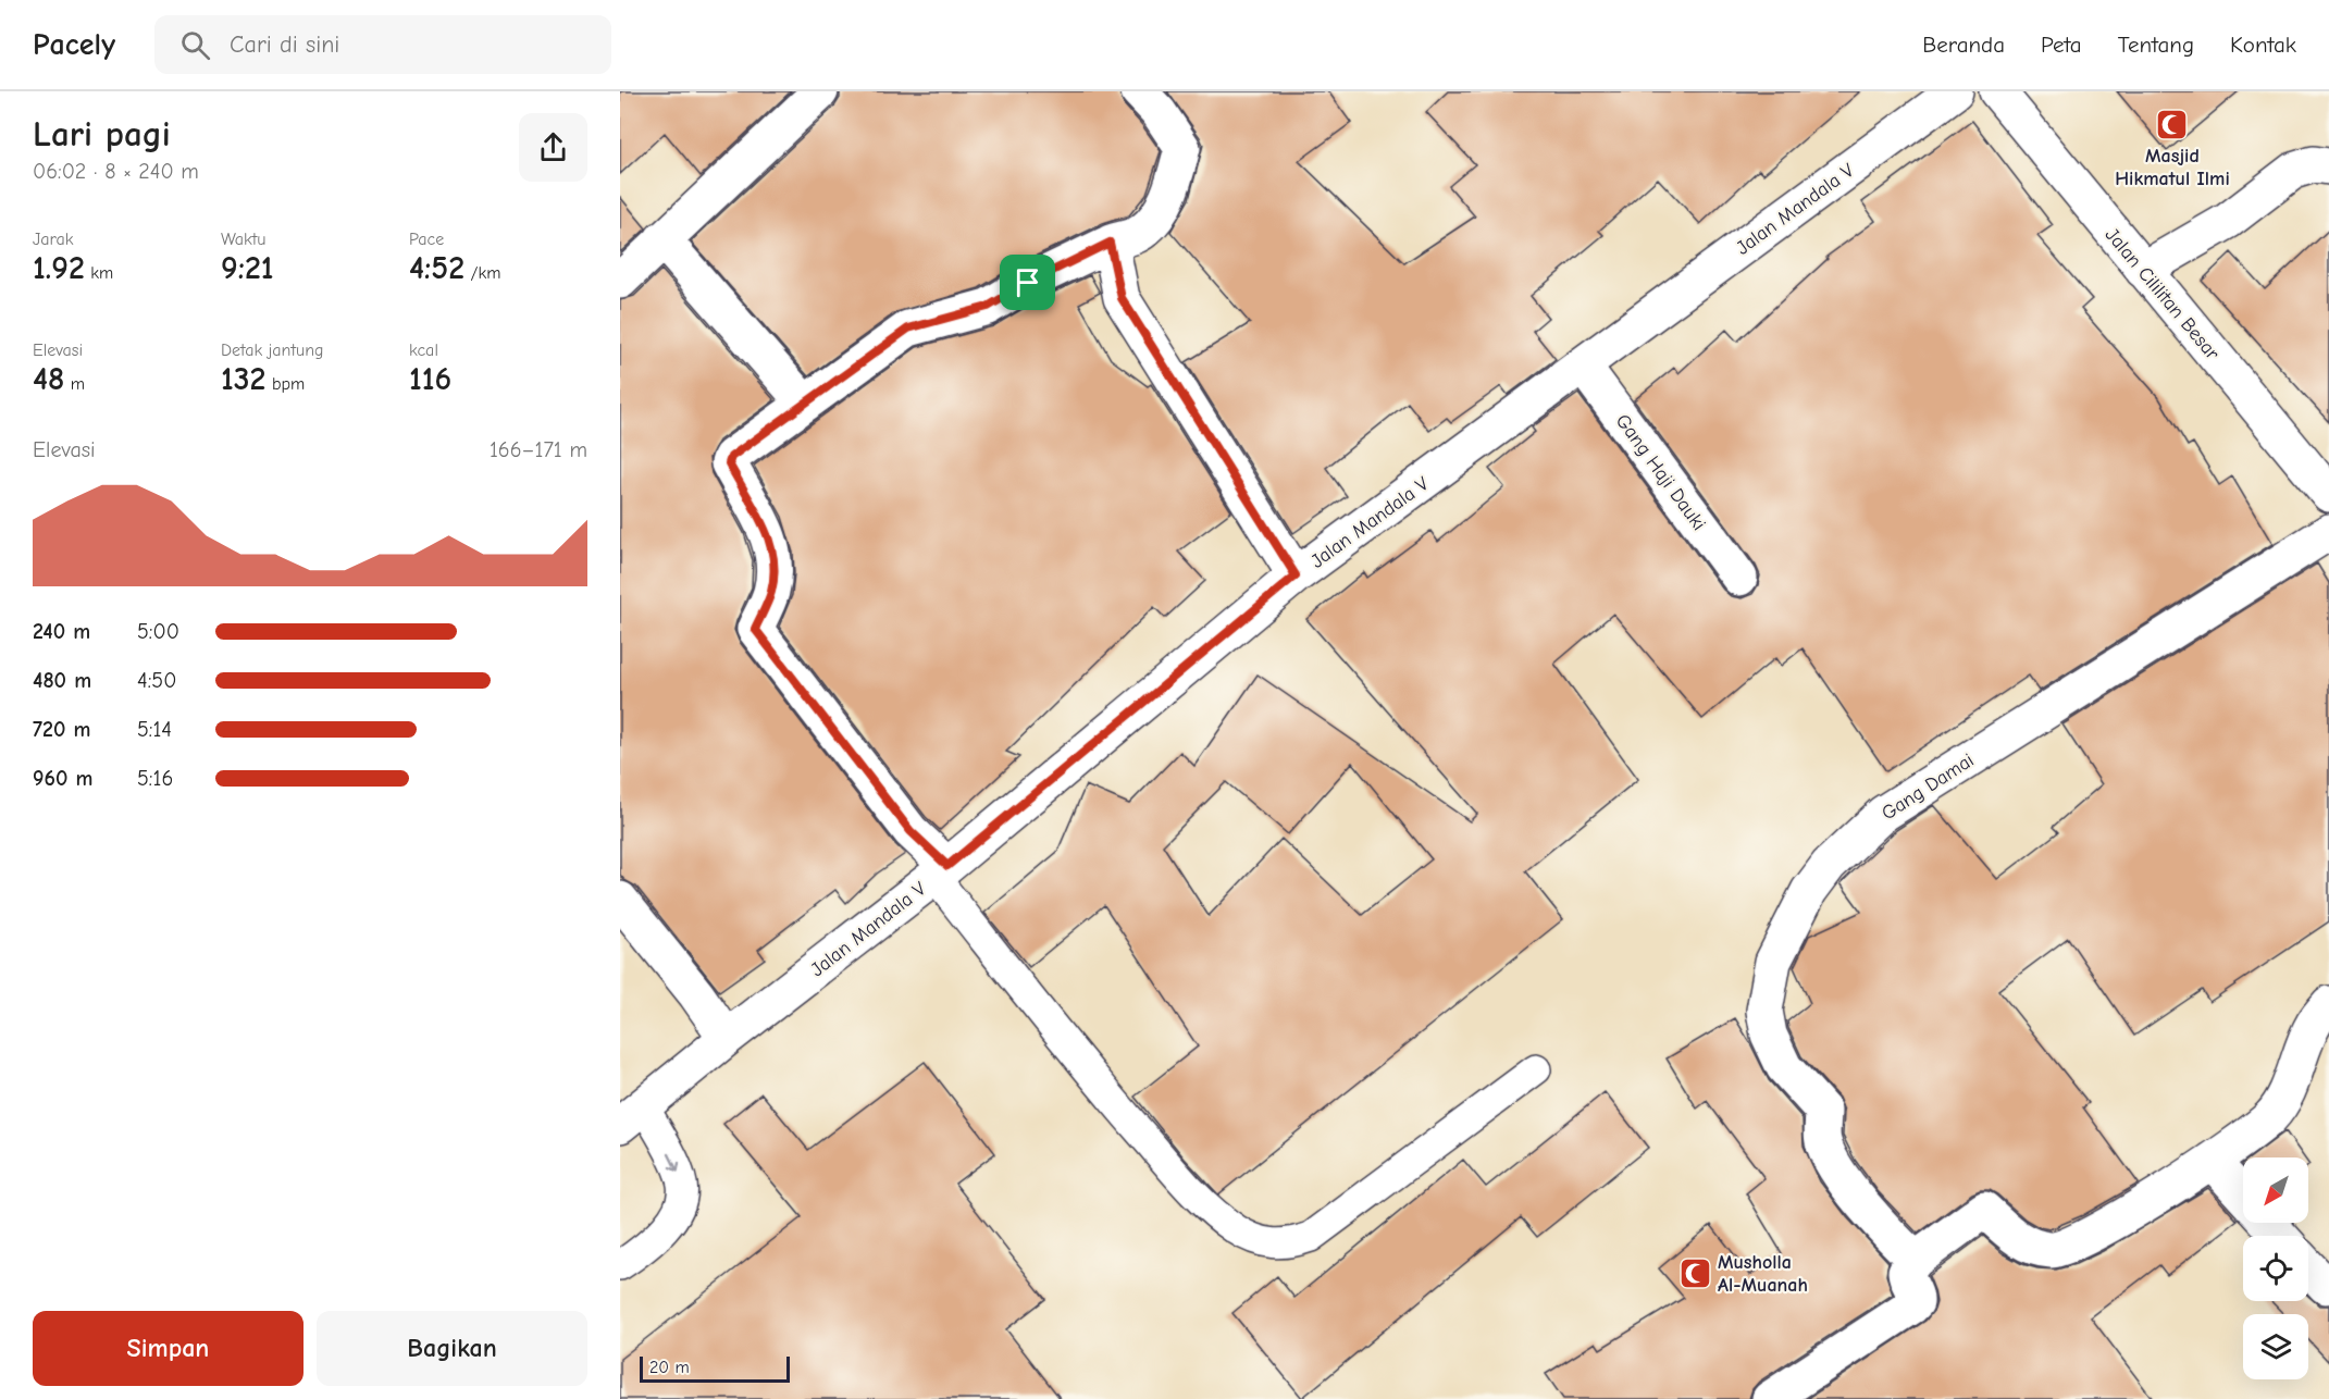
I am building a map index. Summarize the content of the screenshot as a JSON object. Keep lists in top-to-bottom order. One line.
{"streets":{"street":["Jalan Mandala V","Jalan Cililitan Besar","Gang Haji Dauki","Gang Damai"]},"crossings":[["Jalan Mandala V","Gang Haji Dauki"]],"places":{"mosque":["Masjid Hikmatul Ilmi","Musholla Al-Muanah"]},"scale_bar":"20 m","north":"bottom left","page":{"header":"Pacely","search":"Cari di sini","nav":["Beranda","Peta","Tentang","Kontak"],"heading":["Lari pagi","06:02 · 8 × 240 m"],"stats":[["Jarak","1.92 km"],["Waktu","9:21"],["Pace","4:52 /km"],["Elevasi","48 m"],["Detak jantung","132 bpm"],["kcal","116"]],"chart":["Elevasi","166–171 m"],"list":[{"name":"240 m","note":"5:00"},{"name":"480 m","note":"4:50"},{"name":"720 m","note":"5:14"},{"name":"960 m","note":"5:16"}],"buttons":["Simpan","Bagikan"],"scale":"20 m"}}
